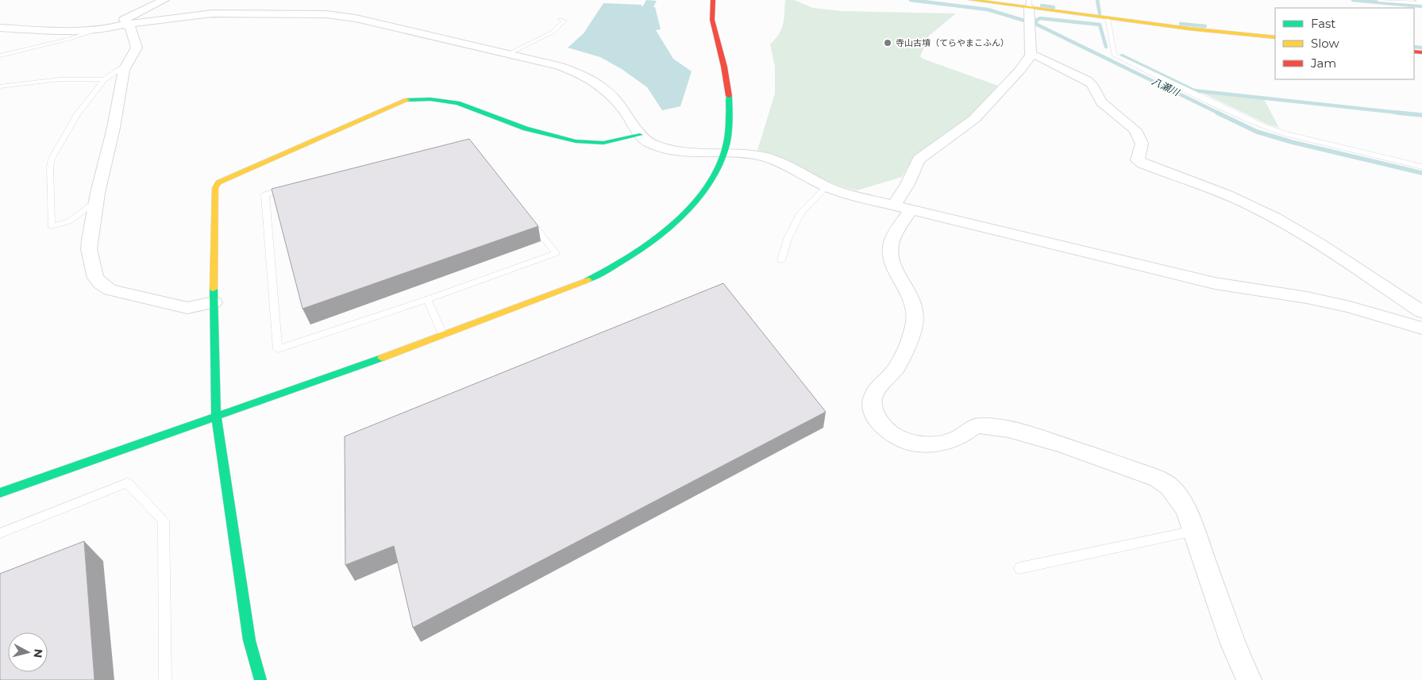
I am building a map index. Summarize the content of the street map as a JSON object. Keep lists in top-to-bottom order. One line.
{"water":["八瀬川"],"places":["寺山古墳（てらやまこふん）"],"legend":["Fast","Slow","Jam"],"north":"right"}
